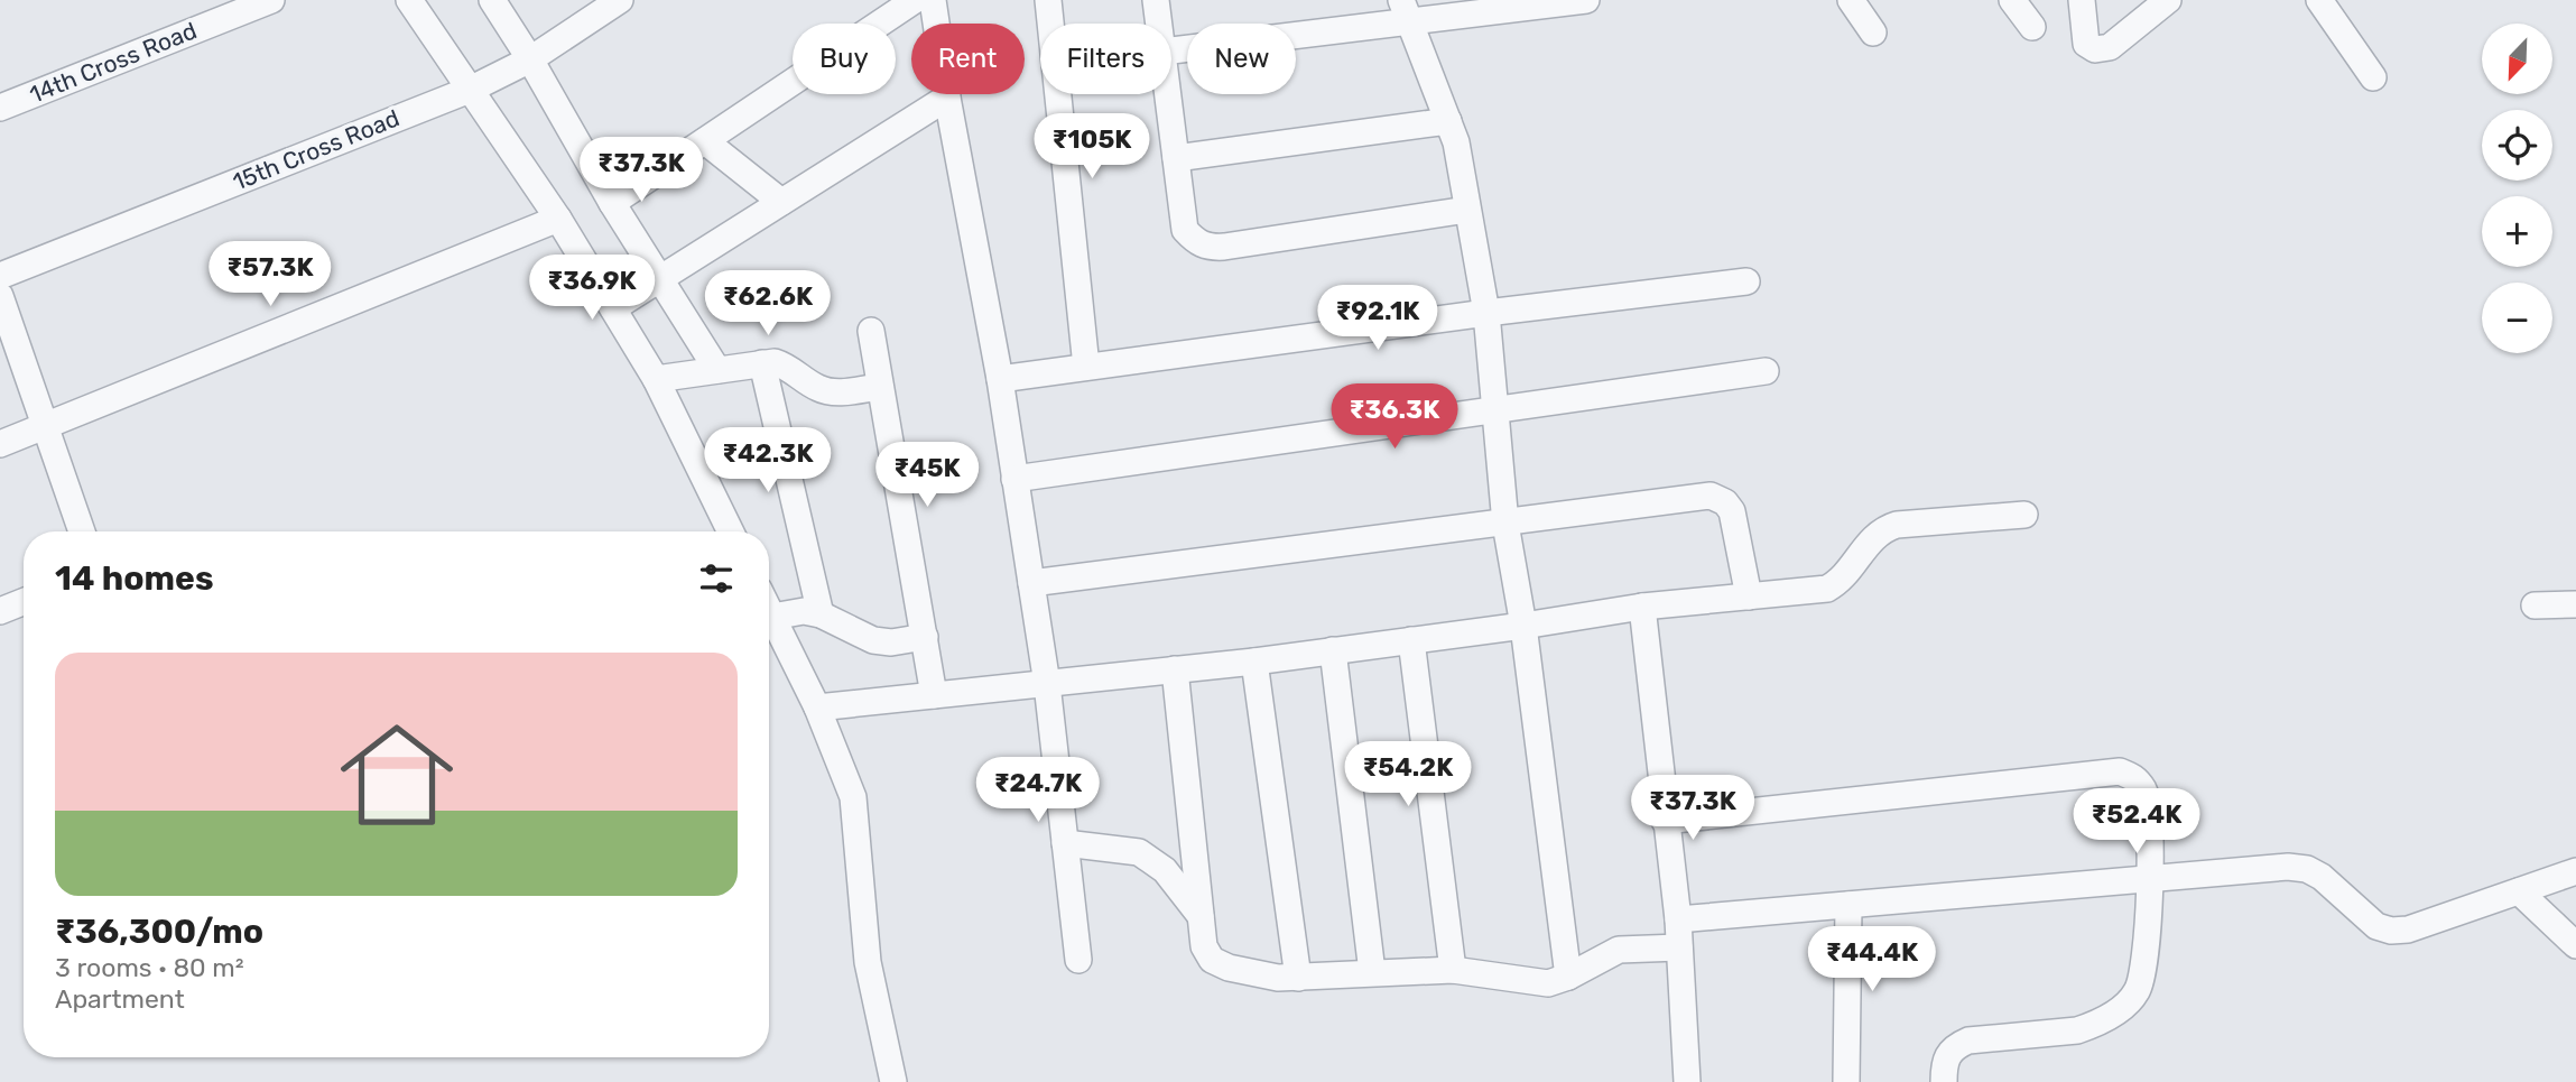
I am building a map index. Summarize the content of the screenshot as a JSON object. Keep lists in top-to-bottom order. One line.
{"streets":{"street":["14th Cross Road","15th Cross Road"]},"north":"bottom left","page":{"map_buttons":["+","−"],"chip":["Buy","Rent","Filters","New"],"price":["₹105K","₹37.3K","₹57.3K","₹36.9K","₹62.6K","₹92.1K","₹36.3K","₹42.3K","₹45K","₹54.2K","₹24.7K","₹37.3K","₹52.4K","₹44.4K"],"heading":"14 homes","list":[{"name":"₹36,300/mo","note":"3 rooms · 80 m² · Apartment"}]}}
